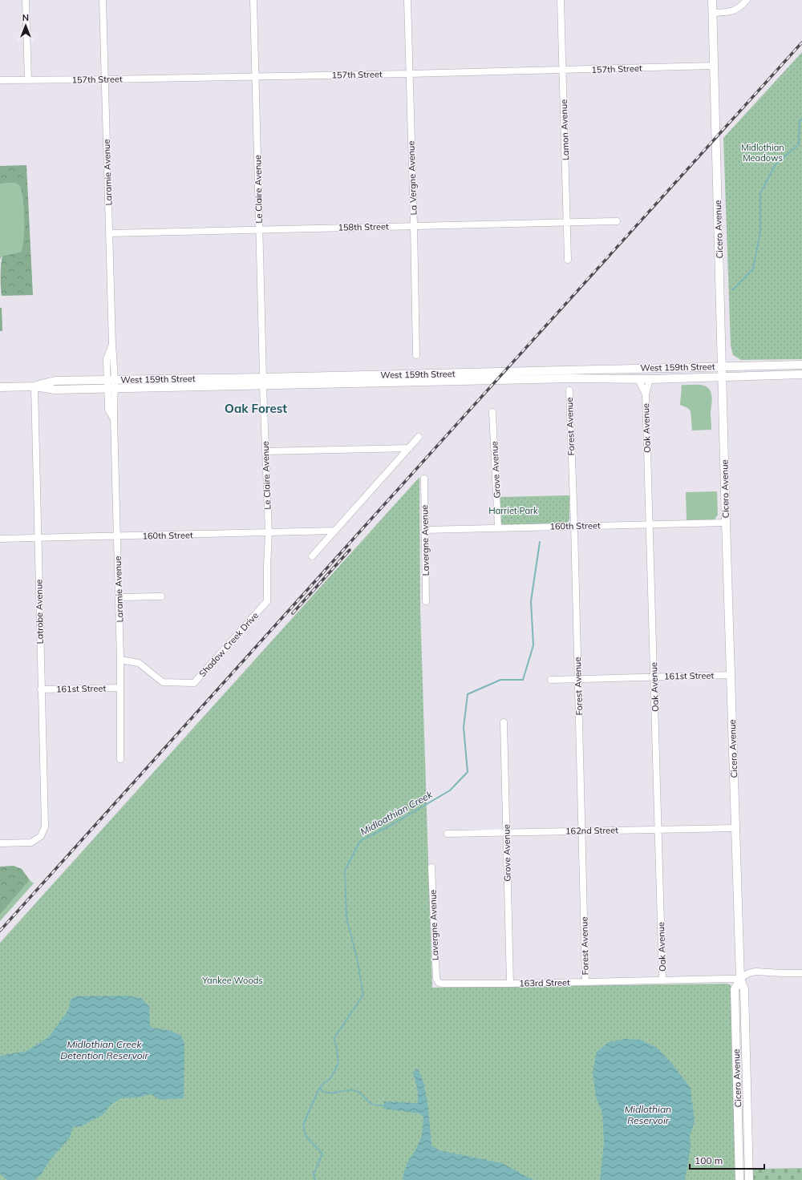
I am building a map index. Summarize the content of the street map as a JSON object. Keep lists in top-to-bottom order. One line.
{"streets":{"main road":["Cicero Avenue","West 159th Street"],"street":["157th Street","Lamon Avenue","Laramie Avenue","La Vergne Avenue","Le Claire Avenue","158th Street","Forest Avenue","Oak Avenue","Grove Avenue","160th Street","Lavergne Avenue","Latrobe Avenue","Shadow Creek Drive","161st Street","162nd Street","163rd Street"]},"crossings":[["157th Street","Lamon Avenue"],["157th Street","Laramie Avenue"],["157th Street","La Vergne Avenue"],["157th Street","Le Claire Avenue"],["157th Street","Cicero Avenue"],["Lamon Avenue","158th Street"],["Laramie Avenue","158th Street"],["Laramie Avenue","West 159th Street"],["Laramie Avenue","160th Street"],["Laramie Avenue","Shadow Creek Drive"],["Laramie Avenue","161st Street"],["La Vergne Avenue","158th Street"],["Le Claire Avenue","158th Street"],["Le Claire Avenue","West 159th Street"],["Le Claire Avenue","160th Street"],["Le Claire Avenue","Shadow Creek Drive"],["Cicero Avenue","West 159th Street"],["Cicero Avenue","160th Street"],["Cicero Avenue","161st Street"],["Cicero Avenue","162nd Street"],["Cicero Avenue","163rd Street"],["West 159th Street","Oak Avenue"],["West 159th Street","Latrobe Avenue"],["Forest Avenue","160th Street"],["Forest Avenue","161st Street"],["Forest Avenue","162nd Street"],["Forest Avenue","163rd Street"],["Oak Avenue","160th Street"],["Oak Avenue","161st Street"],["Oak Avenue","162nd Street"],["Oak Avenue","163rd Street"],["Grove Avenue","160th Street"],["Grove Avenue","162nd Street"],["Grove Avenue","163rd Street"],["160th Street","Lavergne Avenue"],["160th Street","Latrobe Avenue"],["Lavergne Avenue","163rd Street"],["Latrobe Avenue","161st Street"]],"districts":["Oak Forest"],"water":["Midloathian Creek","Midlothian Creek Detention Reservoir","Midlothian Reservoir"],"parks":["Midlothian Meadows","Harriet Park","Yankee Woods"],"scale_bar":"100 m","north":"top"}
